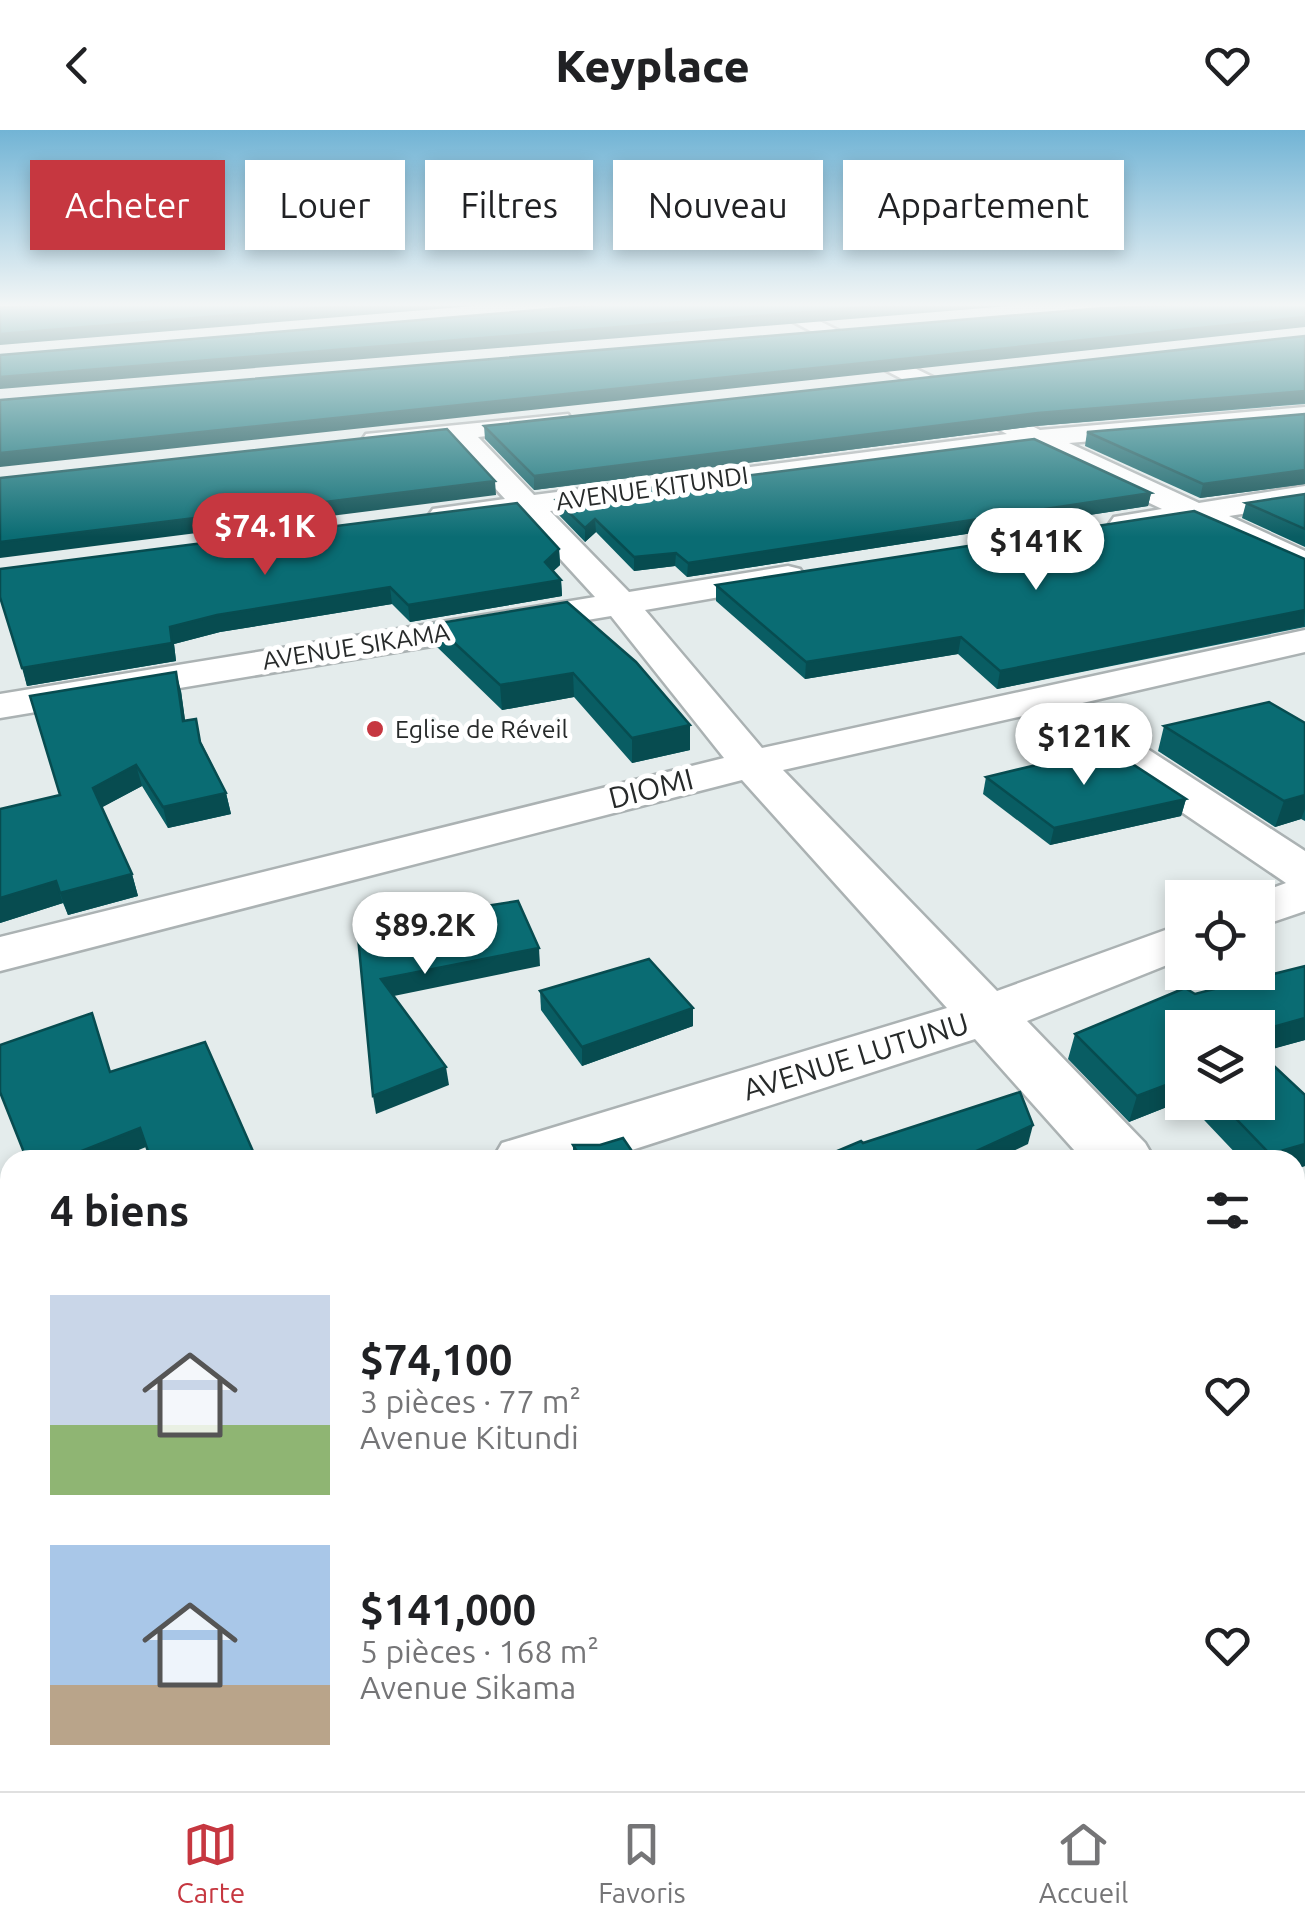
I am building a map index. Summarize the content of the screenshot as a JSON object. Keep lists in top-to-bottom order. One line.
{"streets":{"street":["AVENUE KITUNDI","AVENUE SIKAMA","DIOMI","AVENUE LUTUNU"]},"places":["Eglise de Réveil"],"page":{"header":"Keyplace","chip":["Acheter","Louer","Filtres","Nouveau","Appartement"],"price":["$74.1K","$141K","$121K","$89.2K"],"heading":"4 biens","list":[{"name":"$74,100","note":"3 pièces · 77 m² · Avenue Kitundi"},{"name":"$141,000","note":"5 pièces · 168 m² · Avenue Sikama"}],"tabs":["Carte","Favoris","Accueil"]}}
